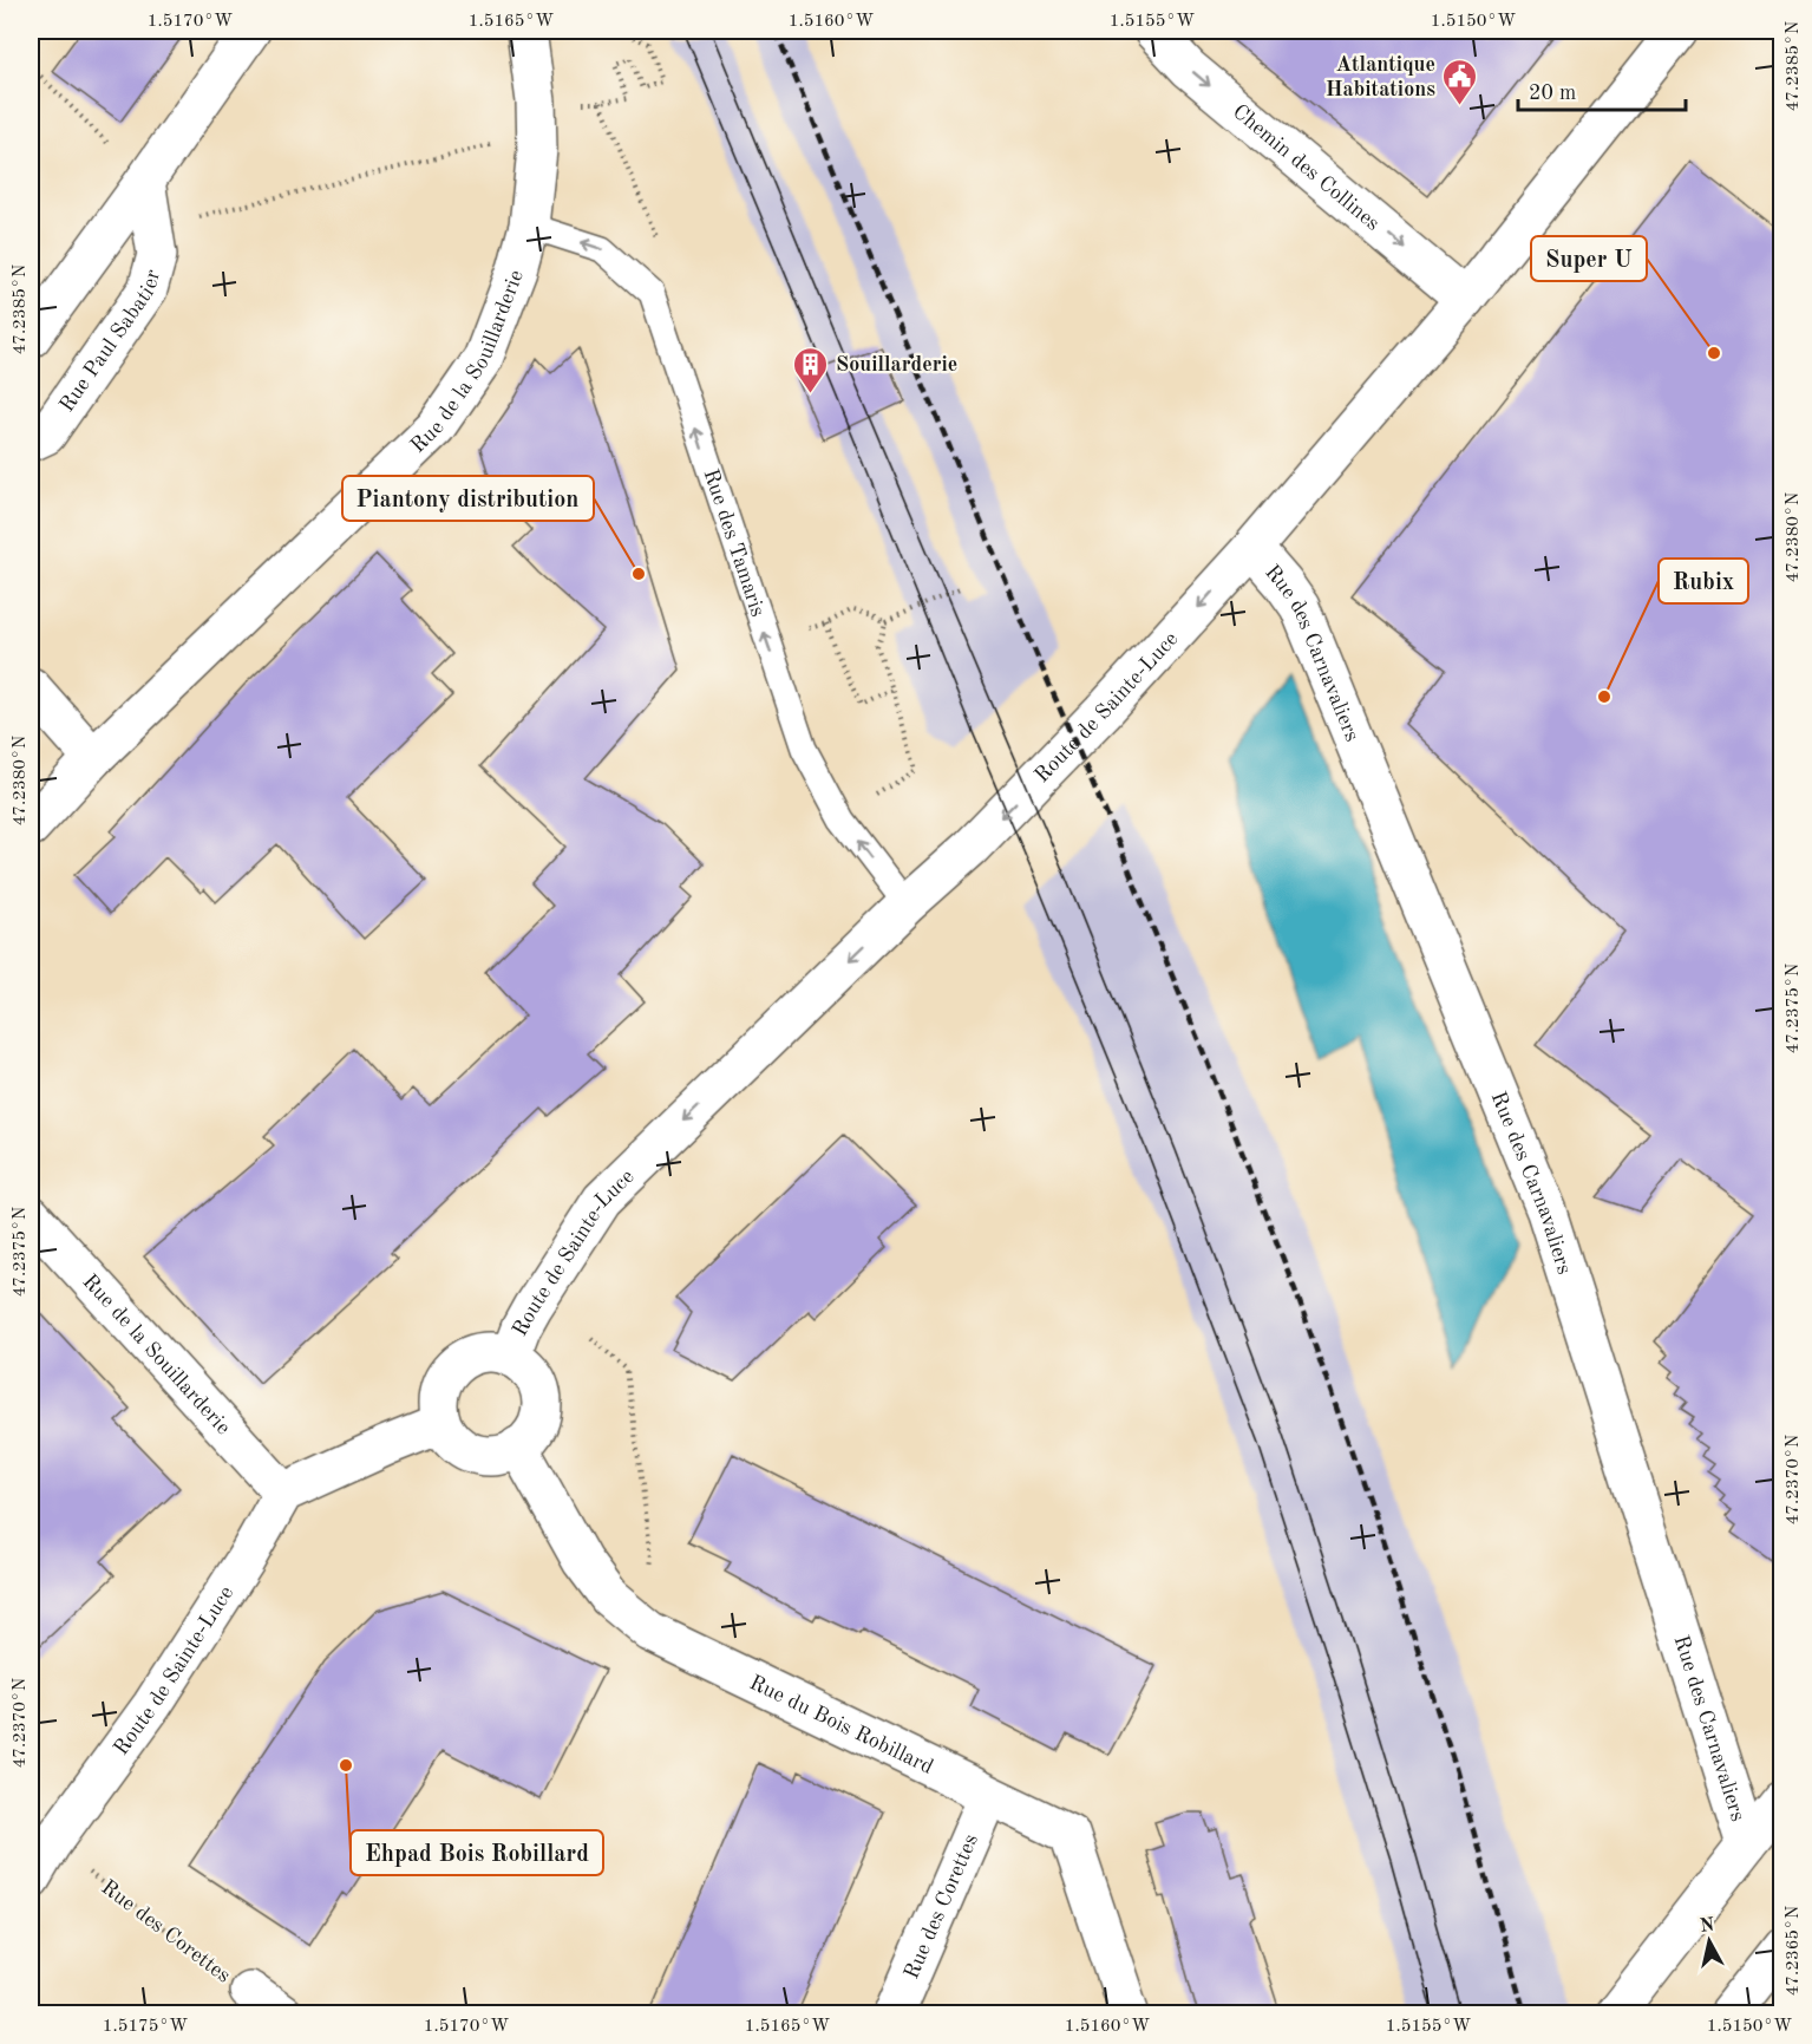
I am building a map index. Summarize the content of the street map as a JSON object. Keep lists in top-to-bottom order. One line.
{"streets":{"street":["Chemin des Collines","Rue Paul Sabatier","Rue de la Souillarderie","Rue des Carnavaliers","Route de Sainte-Luce","Rue du Bois Robillard","Rue des Corettes"],"lane":["Rue des Tamaris"]},"crossings":[["Chemin des Collines","Route de Sainte-Luce"],["Rue de la Souillarderie","Rue des Tamaris"],["Rue de la Souillarderie","Route de Sainte-Luce"],["Rue des Tamaris","Route de Sainte-Luce"],["Rue des Carnavaliers","Route de Sainte-Luce"],["Route de Sainte-Luce","Rue du Bois Robillard"],["Route de Sainte-Luce","Rue des Corettes"],["Rue du Bois Robillard","Rue des Corettes"]],"one_way":["Chemin des Collines","Rue des Tamaris","Route de Sainte-Luce"],"places":{"public building":["Atlantique Habitations"],"other":["Super U","Piantony distribution","Rubix","Ehpad Bois Robillard"],"building":["Souillarderie"]},"scale_bar":"20 m","north":"top","coordinates":["1.5170°W","1.5165°W","1.5160°W","1.5155°W","1.5150°W","47.2385°N","47.2380°N","47.2375°N","47.2370°N","47.2365°N","1.5175°W"]}
